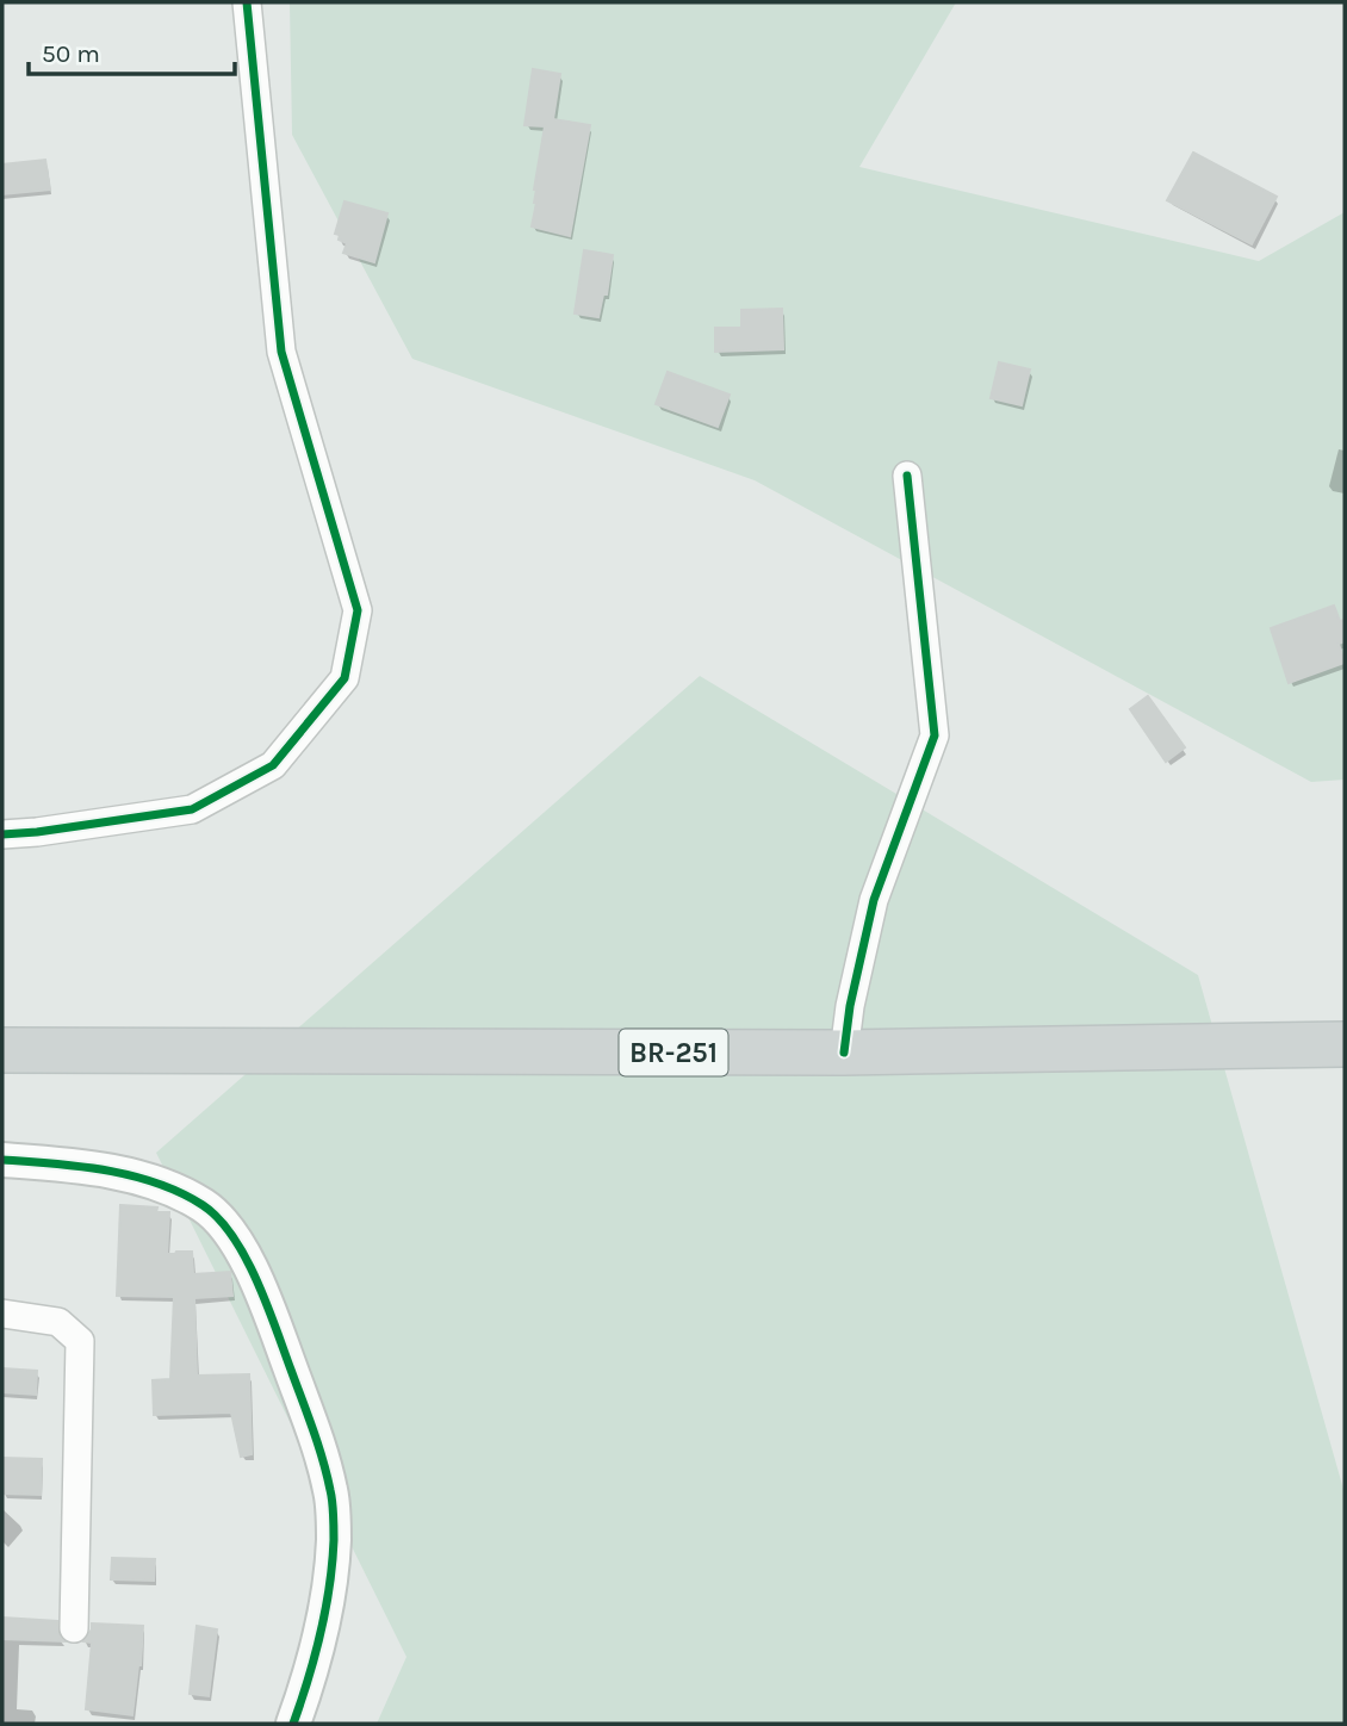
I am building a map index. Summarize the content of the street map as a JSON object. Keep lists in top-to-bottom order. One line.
{"streets":{"main road":["BR-251"]},"scale_bar":"50 m"}
